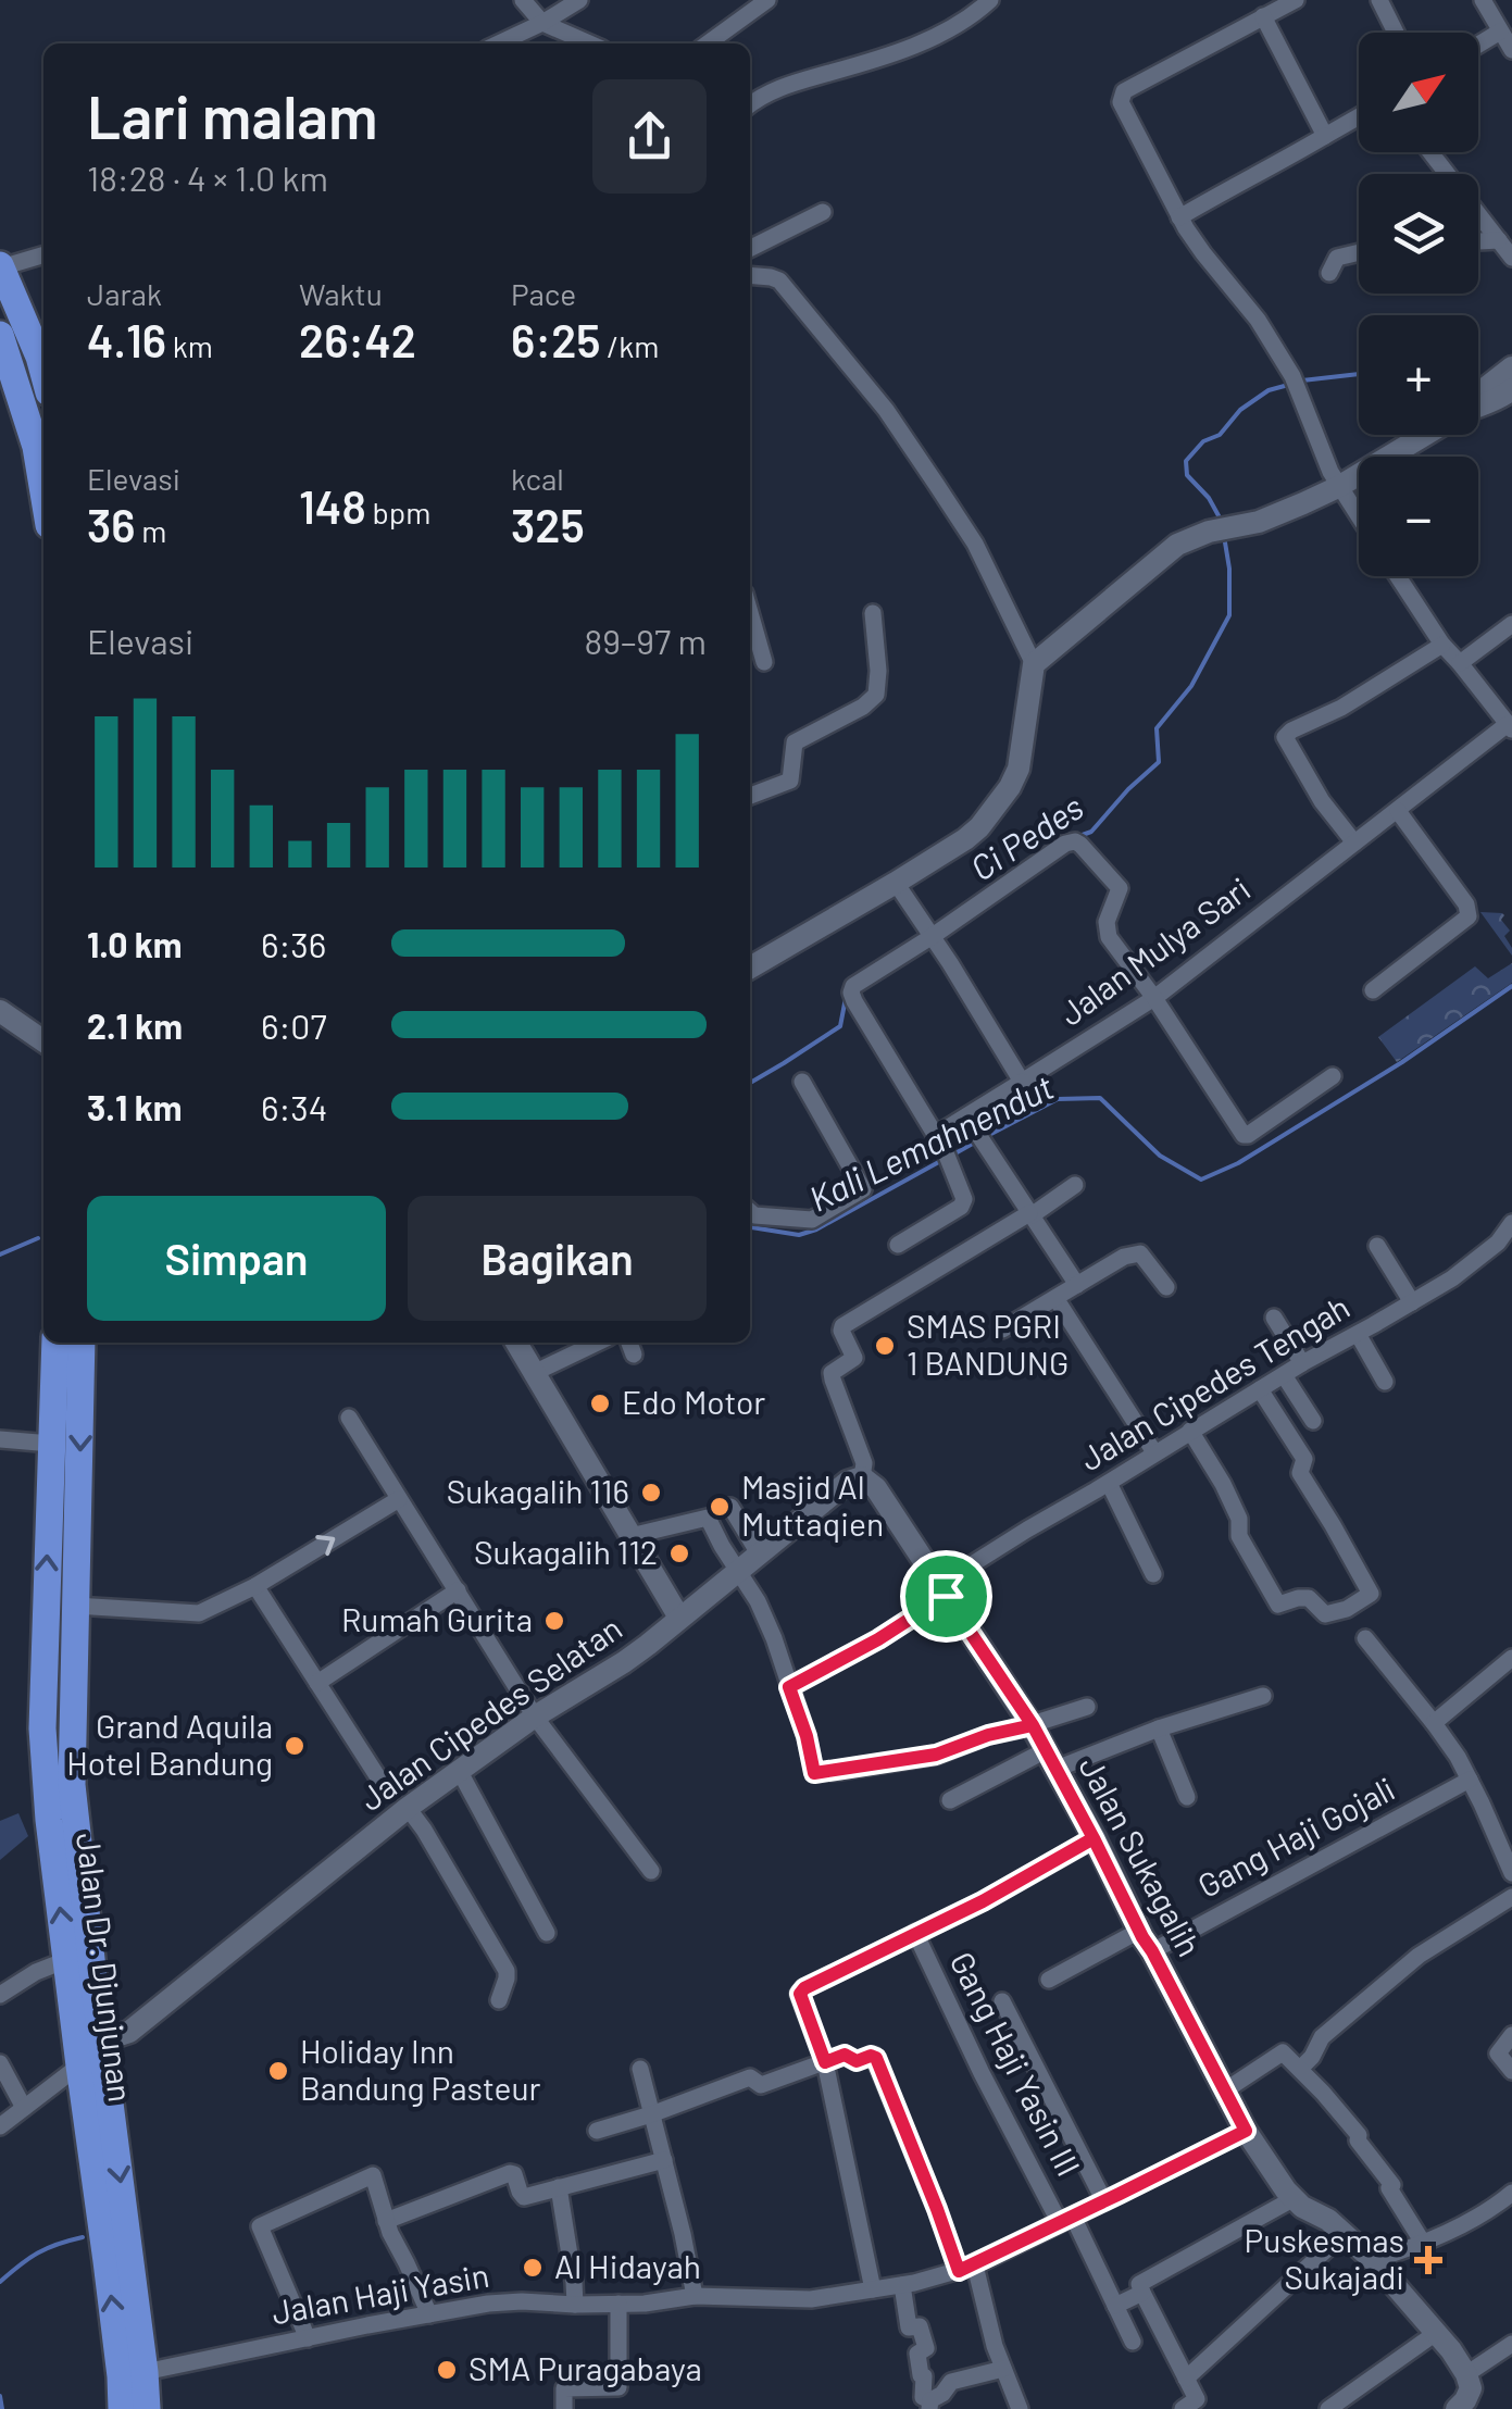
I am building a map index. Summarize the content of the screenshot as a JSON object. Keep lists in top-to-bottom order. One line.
{"streets":{"highway":["Jalan Dr. Djunjunan"],"street":["Jalan Mulya Sari","Jalan Cipedes Tengah","Jalan Cipedes Selatan","Gang Haji Gojali","Jalan Sukagalih","Gang Haji Yasin III","Jalan Haji Yasin"]},"crossings":[["Jalan Cipedes Tengah","Jalan Sukagalih"],["Jalan Cipedes Selatan","Jalan Sukagalih"],["Jalan Cipedes Selatan","Jalan Dr. Djunjunan"],["Gang Haji Gojali","Jalan Sukagalih"],["Jalan Sukagalih","Jalan Haji Yasin"],["Jalan Dr. Djunjunan","Jalan Haji Yasin"],["Gang Haji Yasin III","Jalan Haji Yasin"]],"water":["Ci Pedes","Kali Lemahnendut"],"places":{"other":["SMAS PGRI 1 BANDUNG","Edo Motor","Sukagalih 116","Masjid Al Muttaqien","Sukagalih 112","Rumah Gurita","Grand Aquila Hotel Bandung","Holiday Inn Bandung Pasteur","Al Hidayah","SMA Puragabaya"],"health":["Puskesmas Sukajadi"]},"north":"top right","page":{"map_buttons":["+","−"],"heading":["Lari malam","18:28 · 4 × 1.0 km"],"stats":[["Jarak","4.16 km"],["Waktu","26:42"],["Pace","6:25 /km"],["Elevasi","36 m"],["148 bpm"],["kcal","325"]],"chart":["Elevasi","89–97 m"],"list":[{"name":"1.0 km","note":"6:36"},{"name":"2.1 km","note":"6:07"},{"name":"3.1 km","note":"6:34"}],"buttons":["Simpan","Bagikan"]}}
